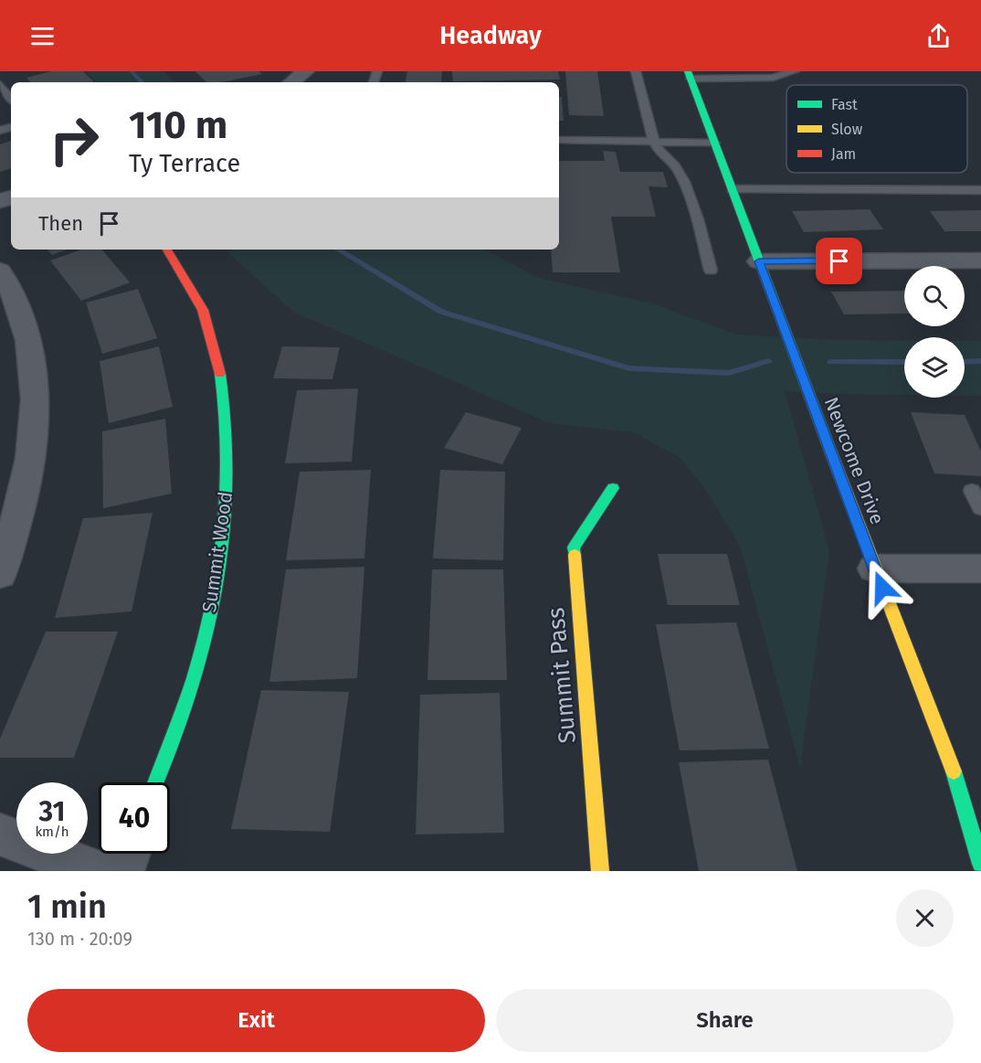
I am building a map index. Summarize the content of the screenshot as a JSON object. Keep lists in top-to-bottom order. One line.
{"streets":{"street":["Newcome Drive","Summit Wood","Summit Pass"]},"legend":["Fast","Slow","Jam"],"page":{"header":"Headway","turn":["110 m","Ty Terrace"],"then":"Then","speed":"31 km/h","limit":"40","heading":["1 min","130 m · 20:09"],"buttons":["Exit","Share"]}}
